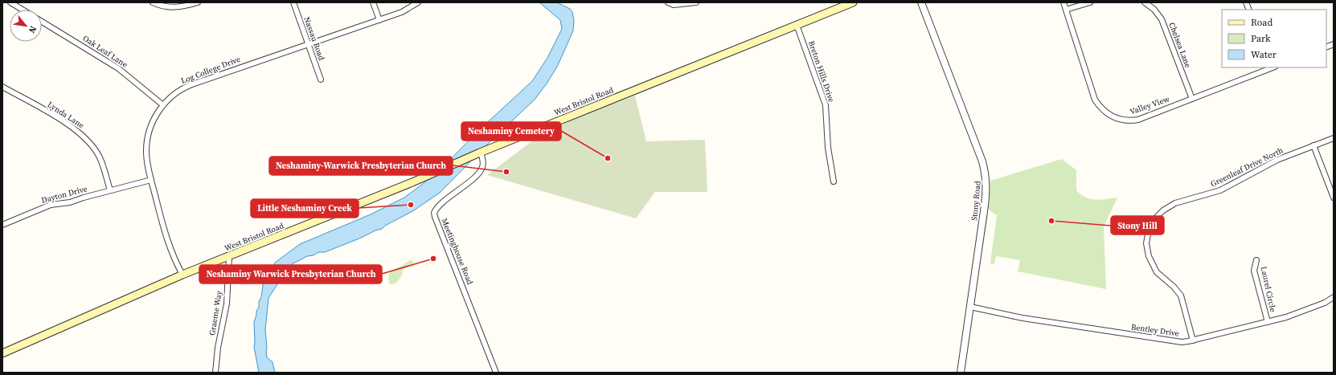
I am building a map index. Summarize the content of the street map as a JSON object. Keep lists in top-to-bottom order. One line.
{"streets":{"main road":["West Bristol Road"],"street":["Nassau Road","Chelsea Lane","Oak Leaf Lane","Log College Drive","Breton Hills Drive","Valley View","Lynda Lane","Greenleaf Drive North","Dayton Drive","Stony Road","Meetinghouse Road","Laurel Circle","Graeme Way","Bentley Drive"]},"crossings":[["Nassau Road","Log College Drive"],["Chelsea Lane","Valley View"],["Oak Leaf Lane","Log College Drive"],["Log College Drive","West Bristol Road"],["Log College Drive","Dayton Drive"],["Breton Hills Drive","West Bristol Road"],["West Bristol Road","Meetinghouse Road"],["West Bristol Road","Graeme Way"],["Lynda Lane","Dayton Drive"],["Greenleaf Drive North","Bentley Drive"],["Stony Road","Bentley Drive"],["Laurel Circle","Bentley Drive"]],"places":["Neshaminy Cemetery","Neshaminy-Warwick Presbyterian Church","Little Neshaminy Creek","Stony Hill","Neshaminy Warwick Presbyterian Church"],"legend":["Road","Park","Water"],"north":"bottom right"}
